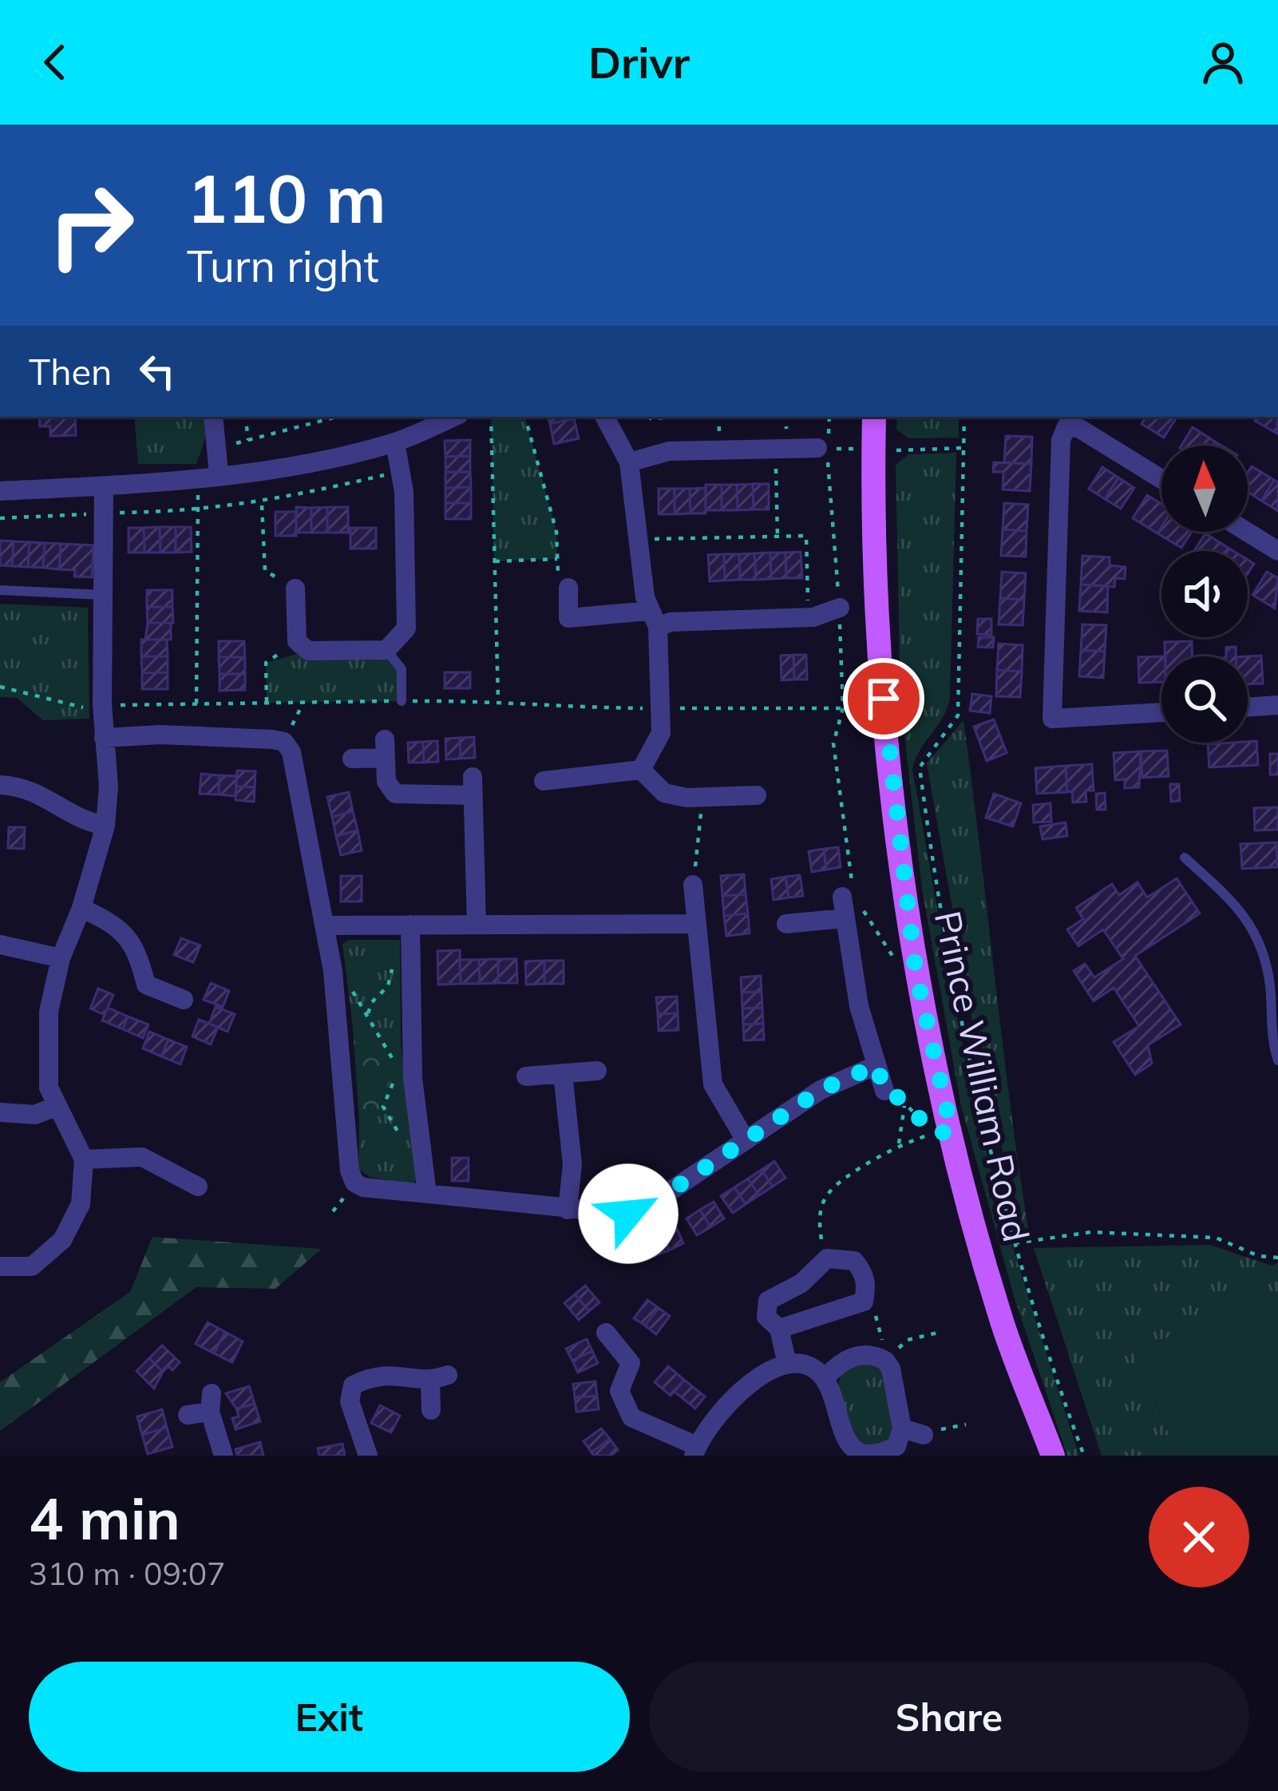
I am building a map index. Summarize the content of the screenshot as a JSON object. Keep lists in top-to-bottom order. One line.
{"streets":{"main road":["Prince William Road"]},"north":"top","page":{"header":"Drivr","turn":["110 m","Turn right"],"then":"Then","heading":["4 min","310 m · 09:07"],"buttons":["Exit","Share"]}}
